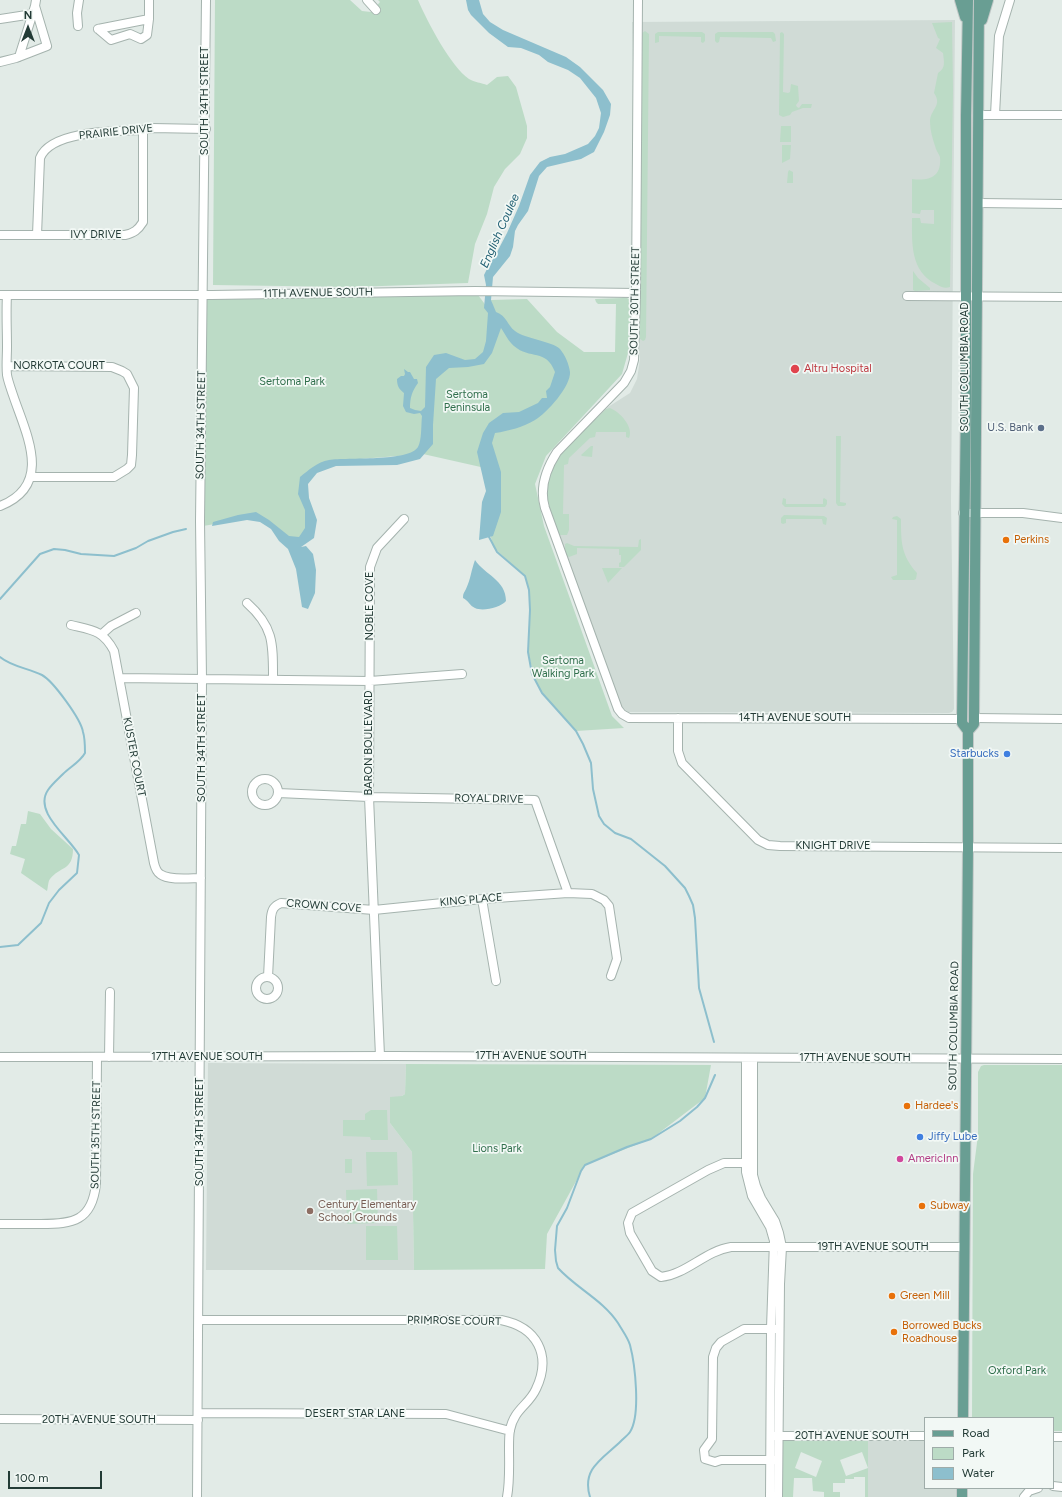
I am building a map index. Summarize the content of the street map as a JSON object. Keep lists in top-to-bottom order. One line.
{"streets":{"main road":["SOUTH COLUMBIA ROAD"],"street":["SOUTH 34TH STREET","PRAIRIE DRIVE","IVY DRIVE","11TH AVENUE SOUTH","SOUTH 30TH STREET","NORKOTA COURT","NOBLE COVE","14TH AVENUE SOUTH","BARON BOULEVARD","KUSTER COURT","ROYAL DRIVE","KNIGHT DRIVE","KING PLACE","CROWN COVE","17TH AVENUE SOUTH","SOUTH 35TH STREET","19TH AVENUE SOUTH","PRIMROSE COURT","DESERT STAR LANE","20TH AVENUE SOUTH"]},"crossings":[["SOUTH 34TH STREET","PRAIRIE DRIVE"],["SOUTH 34TH STREET","11TH AVENUE SOUTH"],["SOUTH 34TH STREET","BARON BOULEVARD"],["SOUTH 34TH STREET","KUSTER COURT"],["SOUTH 34TH STREET","17TH AVENUE SOUTH"],["SOUTH 34TH STREET","PRIMROSE COURT"],["SOUTH 34TH STREET","DESERT STAR LANE"],["SOUTH 34TH STREET","20TH AVENUE SOUTH"],["PRAIRIE DRIVE","IVY DRIVE"],["11TH AVENUE SOUTH","SOUTH 30TH STREET"],["SOUTH 30TH STREET","14TH AVENUE SOUTH"],["SOUTH COLUMBIA ROAD","14TH AVENUE SOUTH"],["SOUTH COLUMBIA ROAD","KNIGHT DRIVE"],["SOUTH COLUMBIA ROAD","17TH AVENUE SOUTH"],["SOUTH COLUMBIA ROAD","19TH AVENUE SOUTH"],["NOBLE COVE","BARON BOULEVARD"],["14TH AVENUE SOUTH","KNIGHT DRIVE"],["BARON BOULEVARD","KUSTER COURT"],["BARON BOULEVARD","ROYAL DRIVE"],["BARON BOULEVARD","KING PLACE"],["BARON BOULEVARD","CROWN COVE"],["BARON BOULEVARD","17TH AVENUE SOUTH"],["ROYAL DRIVE","KING PLACE"],["KING PLACE","CROWN COVE"],["17TH AVENUE SOUTH","SOUTH 35TH STREET"],["PRIMROSE COURT","DESERT STAR LANE"],["DESERT STAR LANE","20TH AVENUE SOUTH"]],"water":["English Coulee"],"parks":["Sertoma Park","Sertoma Peninsula","Sertoma Walking Park","Lions Park","Oxford Park"],"places":["Altru Hospital","U.S. Bank","Perkins","Starbucks","Hardee's","Jiffy Lube","AmericInn","Subway","Century Elementary School Grounds","Green Mill","Borrowed Bucks Roadhouse"],"legend":["Road","Park","Water"],"scale_bar":"100 m","north":"top"}
